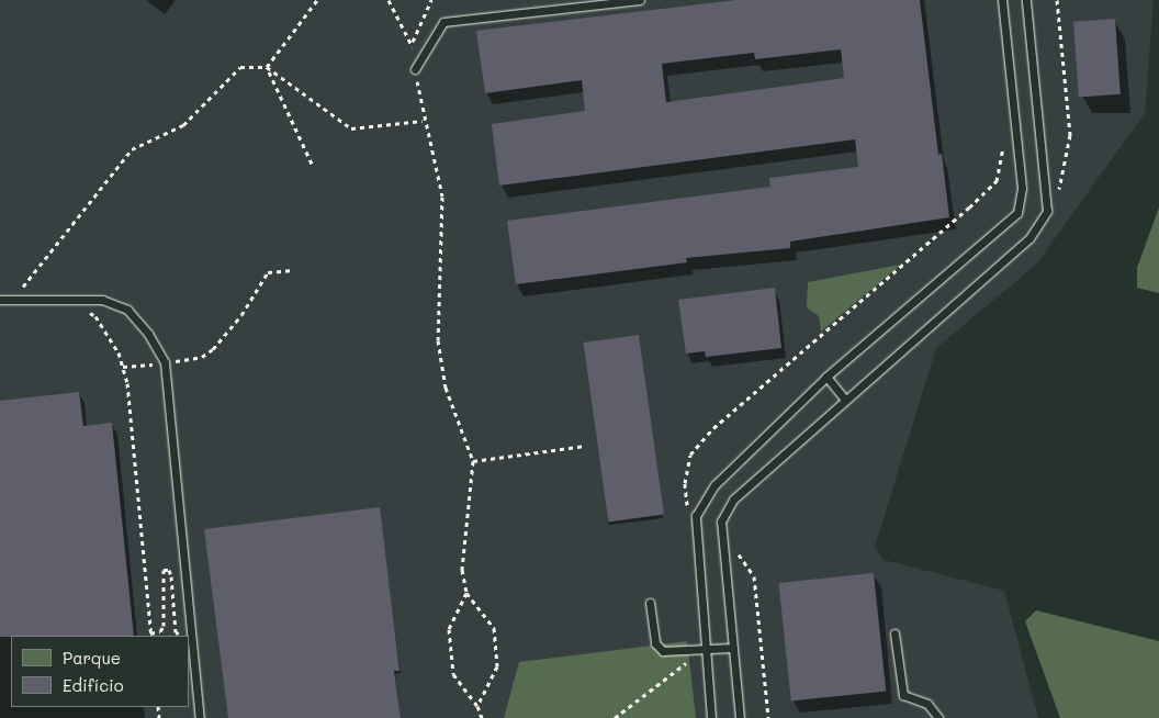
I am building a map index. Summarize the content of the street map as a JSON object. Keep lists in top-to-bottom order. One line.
{"legend":["Parque","Edifício"]}
